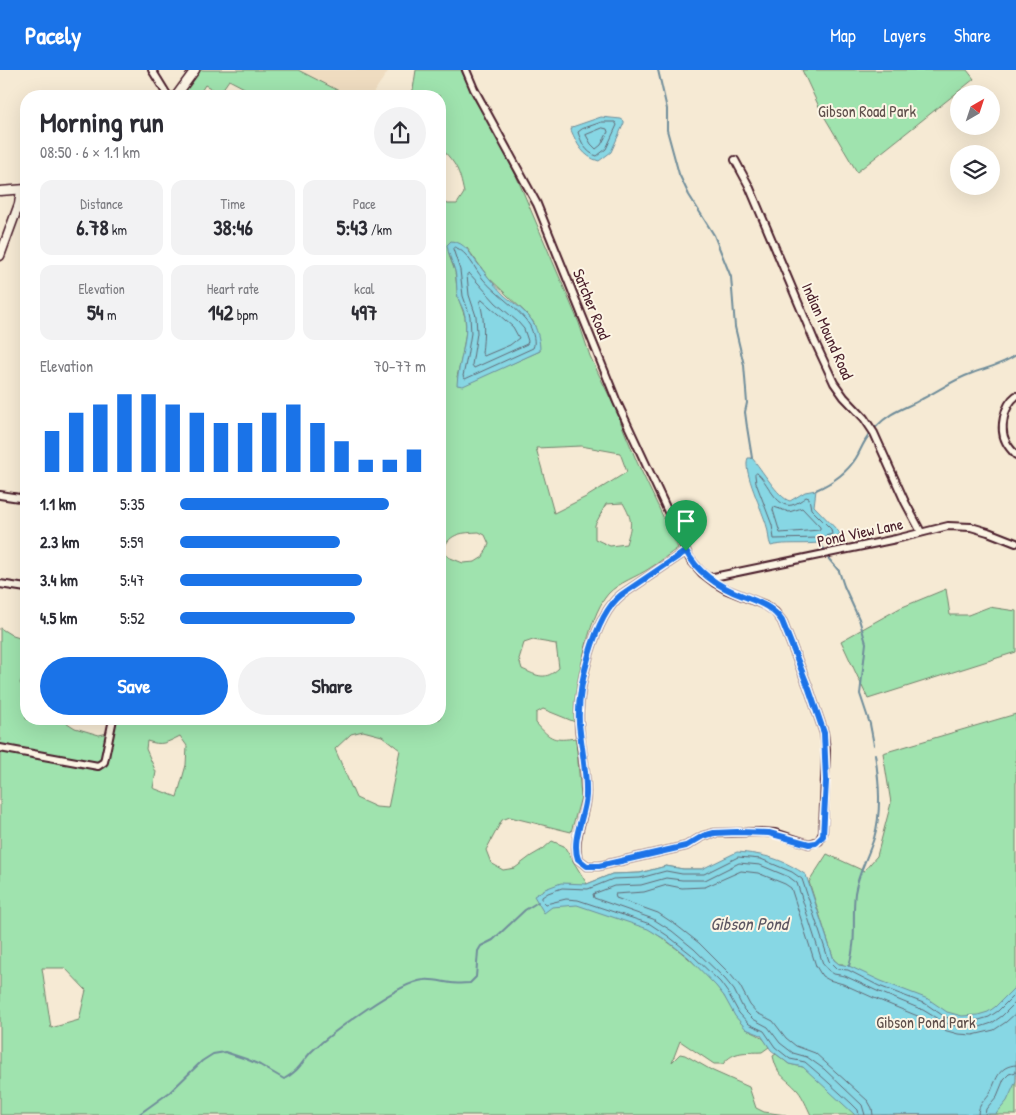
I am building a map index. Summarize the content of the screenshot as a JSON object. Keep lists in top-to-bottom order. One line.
{"streets":{"street":["Satcher Road","Indian Mound Road","Pond View Lane"]},"crossings":[["Indian Mound Road","Pond View Lane"]],"water":["Gibson Pond"],"parks":["Gibson Road Park","Gibson Pond Park"],"north":"top right","page":{"header":"Pacely","nav":["Map","Layers","Share"],"heading":["Morning run","08:50 · 6 × 1.1 km"],"stats":[["Distance","6.78 km"],["Time","38:46"],["Pace","5:43 /km"],["Elevation","54 m"],["Heart rate","142 bpm"],["kcal","497"]],"chart":["Elevation","70–77 m"],"list":[{"name":"1.1 km","note":"5:35"},{"name":"2.3 km","note":"5:59"},{"name":"3.4 km","note":"5:47"},{"name":"4.5 km","note":"5:52"}],"buttons":["Save","Share"]}}
